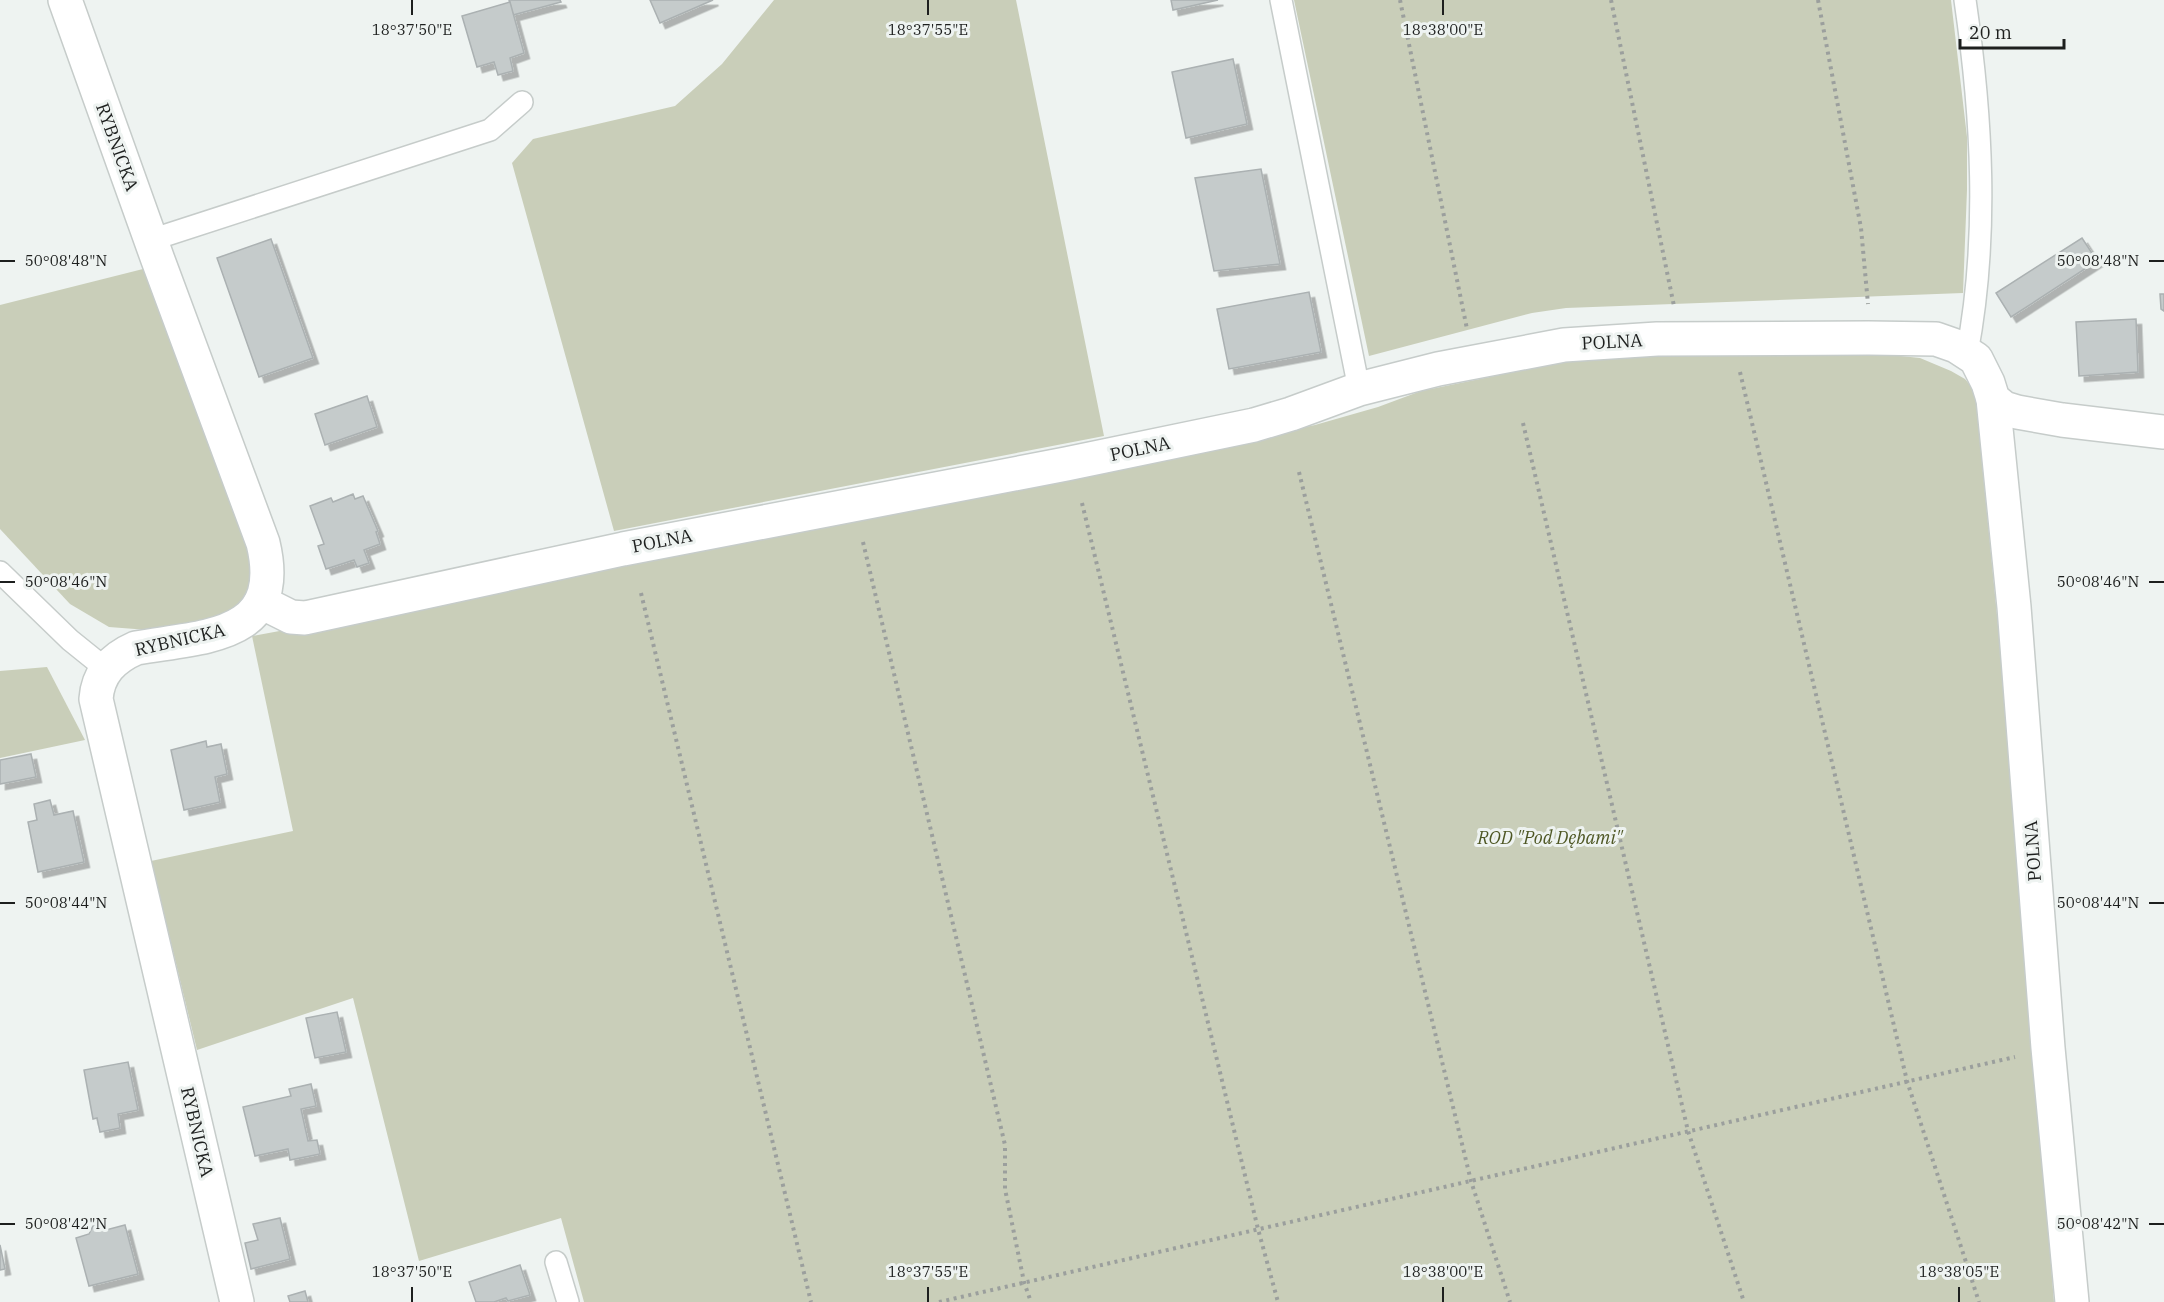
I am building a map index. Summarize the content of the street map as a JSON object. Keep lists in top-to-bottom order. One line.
{"streets":{"street":["RYBNICKA","POLNA"]},"crossings":[["RYBNICKA","POLNA"]],"parks":["ROD \"Pod Dębami\""],"scale_bar":"20 m","coordinates":["18°37'50\"E","18°37'55\"E","18°38'00\"E","50°08'48\"N","50°08'46\"N","50°08'44\"N","50°08'42\"N","18°38'05\"E"]}
